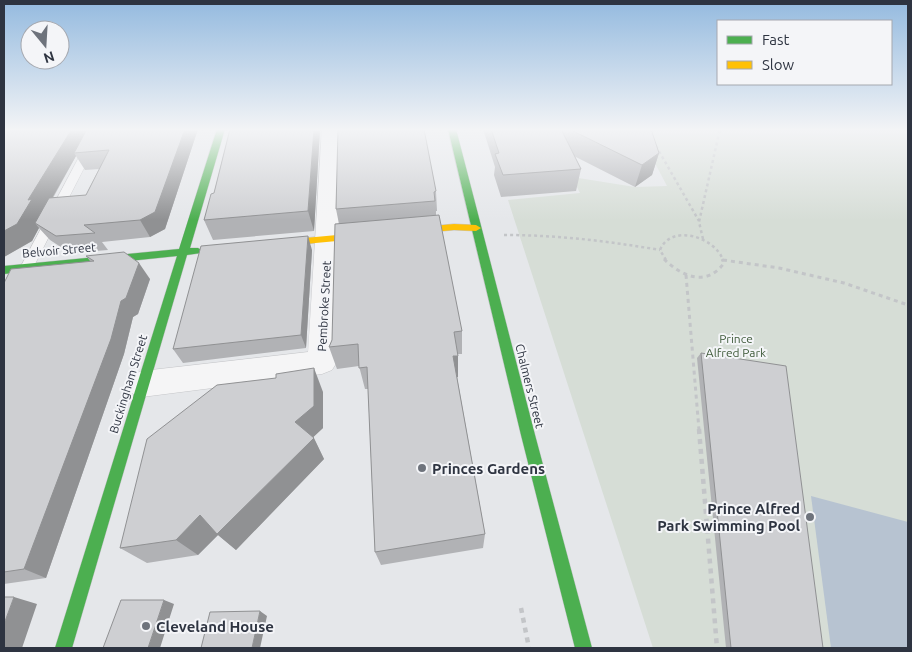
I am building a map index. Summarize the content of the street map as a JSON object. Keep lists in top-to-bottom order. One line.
{"streets":{"street":["Belvoir Street","Pembroke Street","Buckingham Street","Chalmers Street"]},"crossings":[["Belvoir Street","Buckingham Street"],["Pembroke Street","Buckingham Street"]],"parks":["Prince Alfred Park"],"places":["Princes Gardens","Prince Alfred Park Swimming Pool","Cleveland House"],"legend":["Fast","Slow"],"north":"bottom"}
